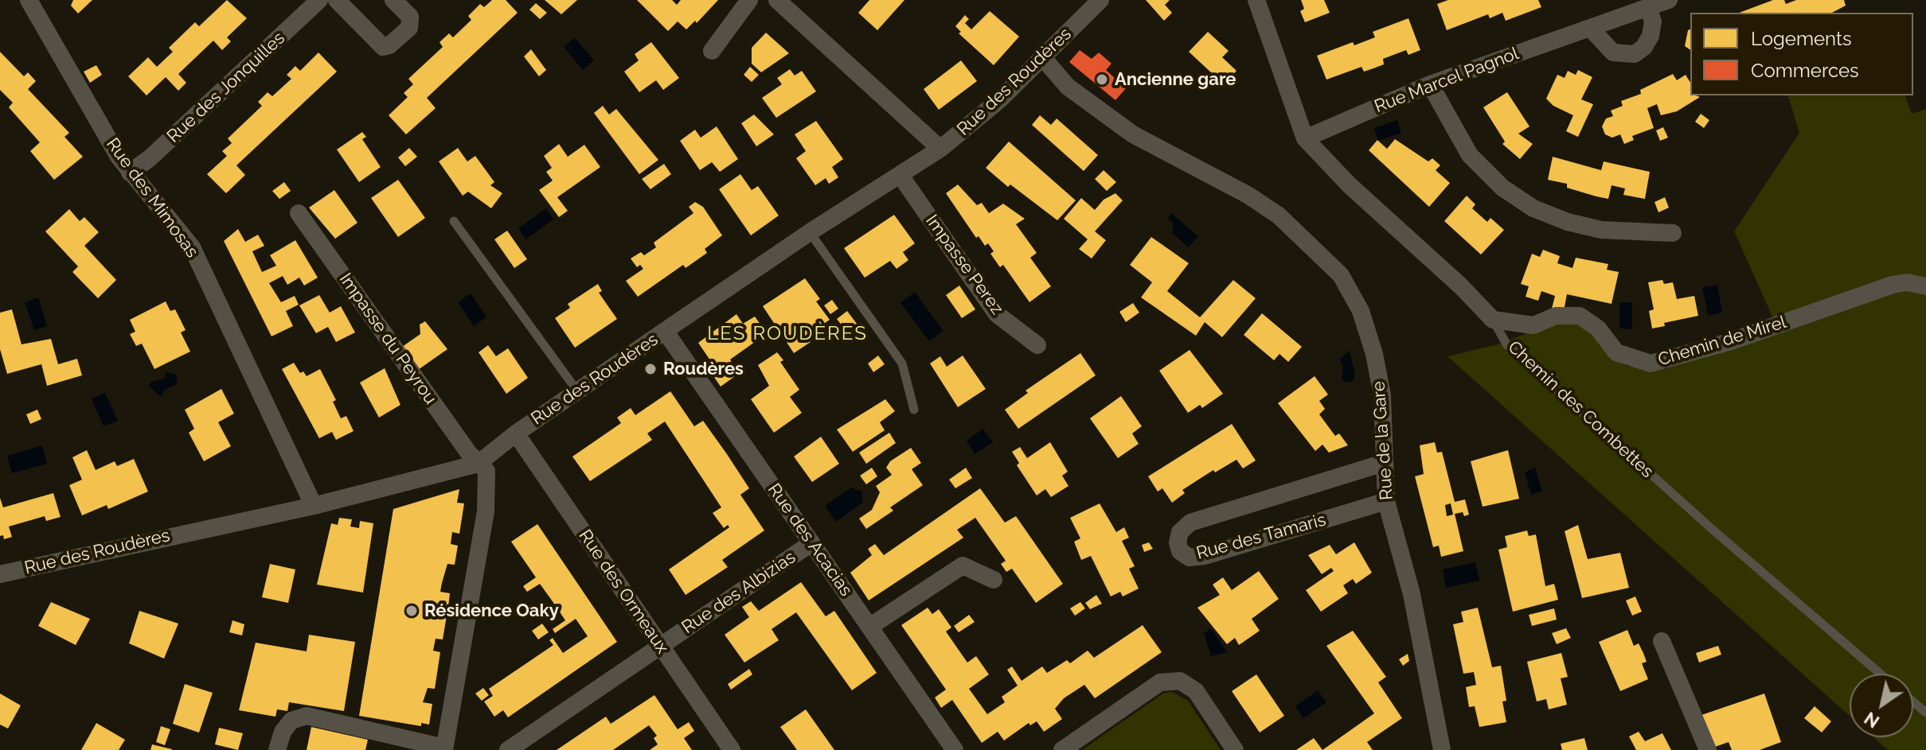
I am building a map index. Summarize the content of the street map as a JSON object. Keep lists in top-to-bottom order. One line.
{"streets":{"street":["Rue Marcel Pagnol","Rue des Roudères","Rue des Jonquilles","Rue des Mimosas","Impasse Perez","Impasse du Peyrou","Chemin de Mirel","Chemin des Combettes","Rue de la Gare","Rue des Tamaris","Rue des Acacias","Rue des Ormeaux","Rue des Albizias"]},"crossings":[["Rue Marcel Pagnol","Chemin des Combettes"],["Rue des Roudères","Rue des Mimosas"],["Rue des Roudères","Impasse Perez"],["Rue des Roudères","Impasse du Peyrou"],["Rue des Roudères","Rue de la Gare"],["Rue des Roudères","Rue des Acacias"],["Rue des Roudères","Rue des Ormeaux"],["Rue des Jonquilles","Rue des Mimosas"],["Chemin de Mirel","Chemin des Combettes"],["Rue de la Gare","Rue des Tamaris"],["Rue des Acacias","Rue des Albizias"],["Rue des Ormeaux","Rue des Albizias"]],"districts":["LES ROUDÈRES"],"places":["Ancienne gare","Roudères","Résidence Oaky"],"legend":["Logements","Commerces"],"north":"bottom left"}
